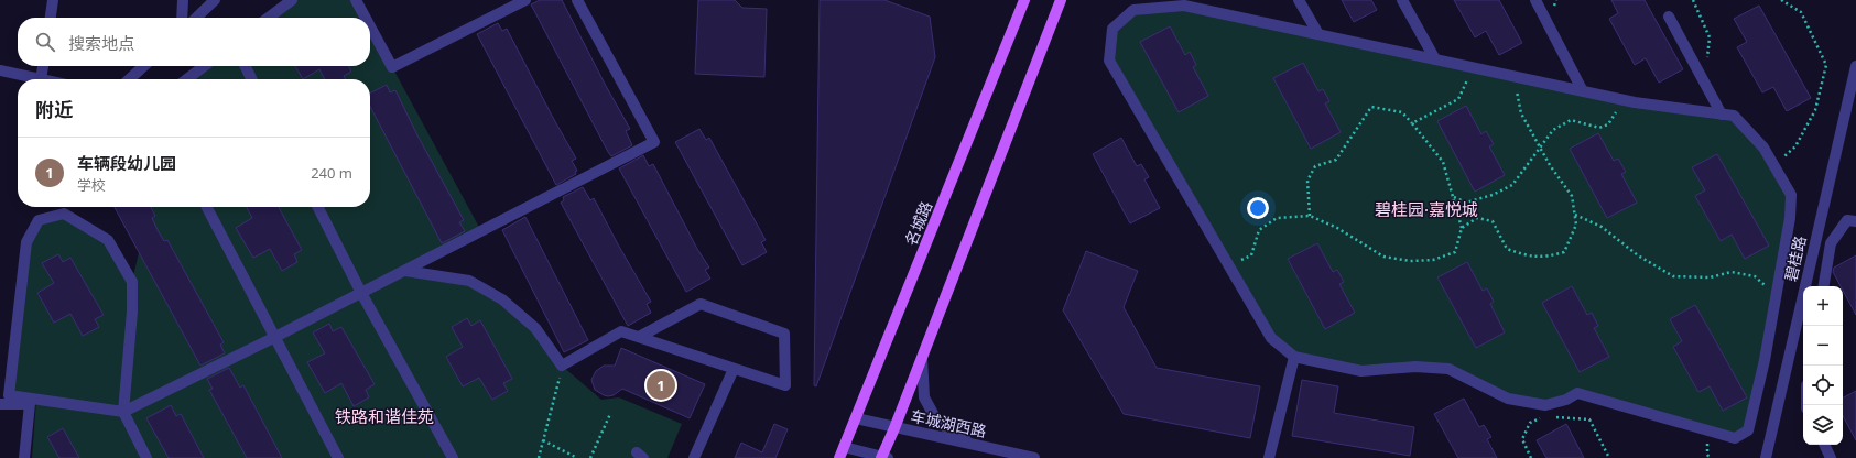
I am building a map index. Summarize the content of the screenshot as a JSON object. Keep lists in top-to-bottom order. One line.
{"streets":{"main road":["名城路"],"street":["碧桂路","车城湖西路"]},"crossings":[["名城路","车城湖西路"]],"districts":["碧桂园·嘉悦城","铁路和谐佳苑"],"page":{"search":"搜索地点","heading":"附近","list":[{"mark":"1","name":"车辆段幼儿园","note":"学校","value":"240 m"}],"map_buttons":["+","−"],"pins":"1"}}
